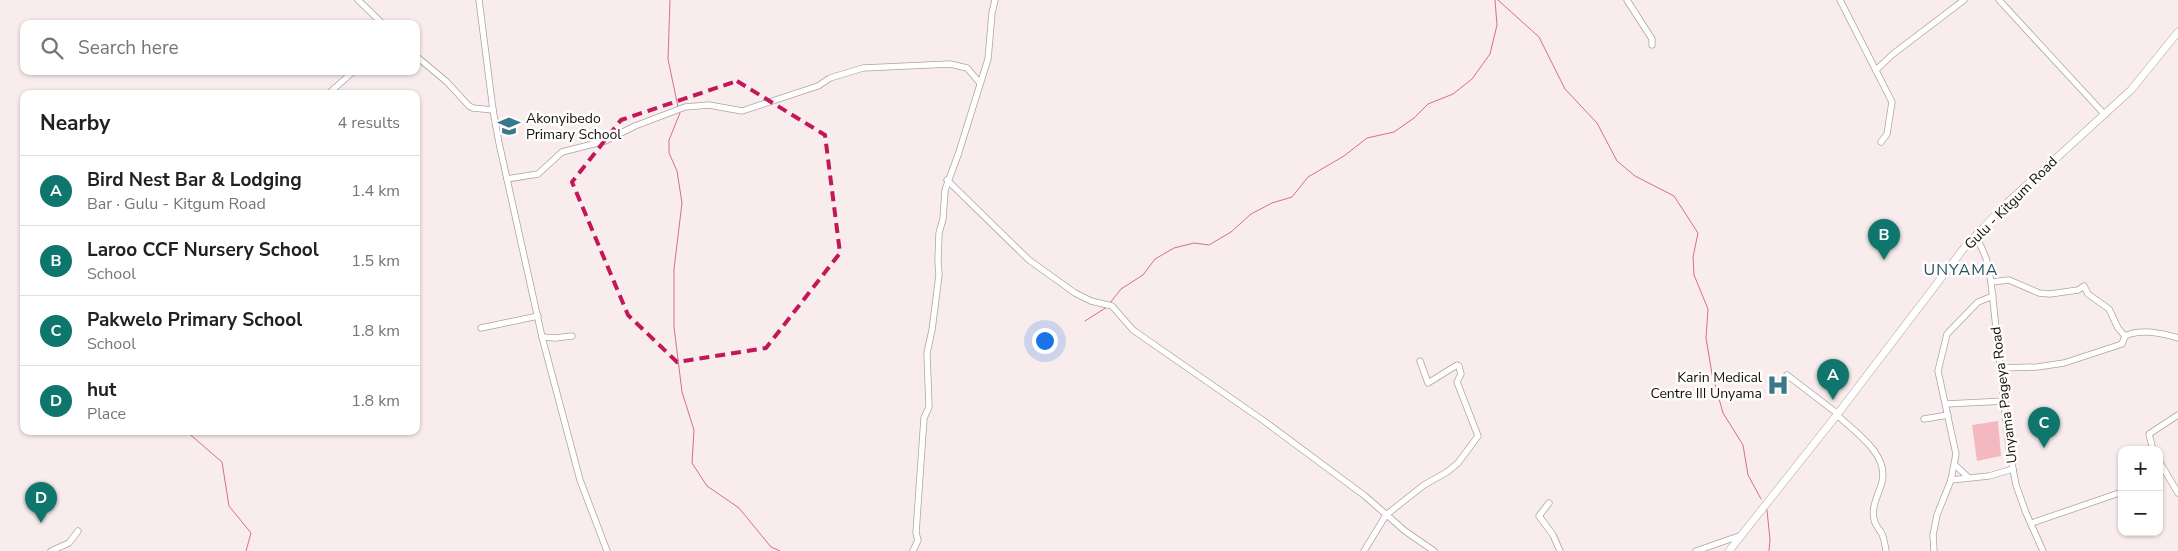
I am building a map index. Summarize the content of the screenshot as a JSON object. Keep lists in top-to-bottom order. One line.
{"streets":{"main road":["Gulu - Kitgum Road"],"street":["Unyama Pageya Road"]},"crossings":[["Gulu - Kitgum Road","Unyama Pageya Road"]],"districts":["UNYAMA"],"places":{"school or university":["Akonyibedo Primary School"],"hospital":["Karin Medical Centre III Unyama"]},"page":{"search":"Search here","heading":["Nearby","4 results"],"list":[{"mark":"A","name":"Bird Nest Bar & Lodging","note":"Bar · Gulu - Kitgum Road","value":"1.4 km"},{"mark":"B","name":"Laroo CCF Nursery School","note":"School","value":"1.5 km"},{"mark":"C","name":"Pakwelo Primary School","note":"School","value":"1.8 km"},{"mark":"D","name":"hut","note":"Place","value":"1.8 km"}],"pins":["B","A","C","D"],"map_buttons":["+","−"]}}
